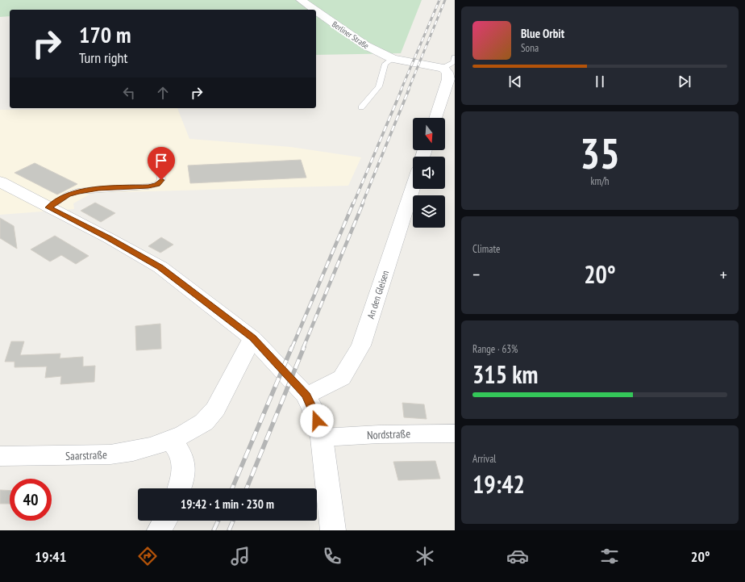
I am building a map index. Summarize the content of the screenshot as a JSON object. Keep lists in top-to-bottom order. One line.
{"streets":{"street":["Berliner Straße","An den Gleisen","Nordstraße","Saarstraße"]},"north":"bottom","page":{"turn":["170 m","Turn right"],"song":["Blue Orbit","Sona"],"tile":[["35","km/h"],"Climate",["Range · 63%","315 km"],["Arrival","19:42"]],"heat":["−","20°","+"],"limit":"40","trip":"19:42 · 1 min · 230 m","tabs":["19:41","20°"]}}
